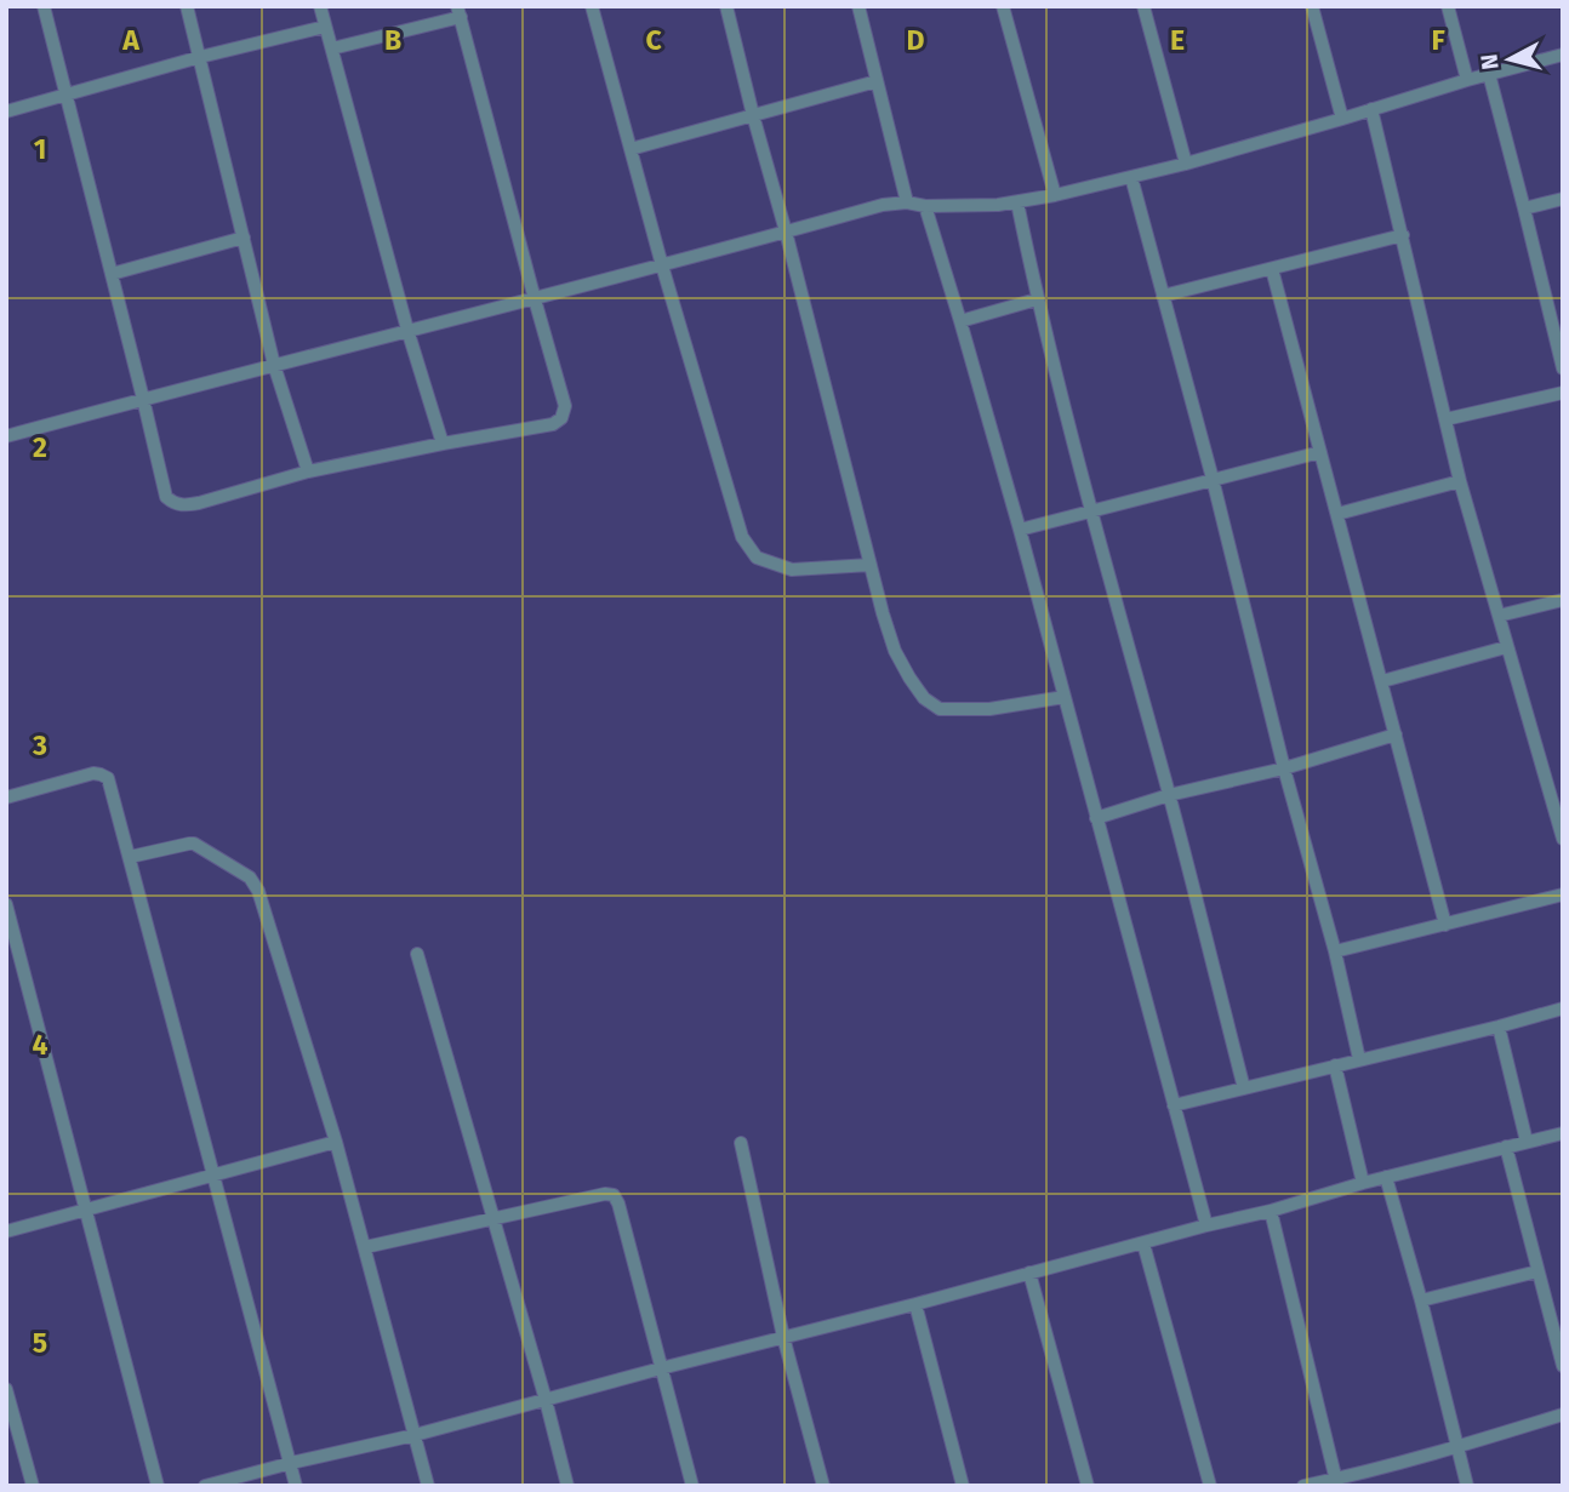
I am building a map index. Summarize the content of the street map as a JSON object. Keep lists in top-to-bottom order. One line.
{"north":"left","grid":{"columns":["A","B","C","D","E","F"],"rows":["1","2","3","4","5"]}}
